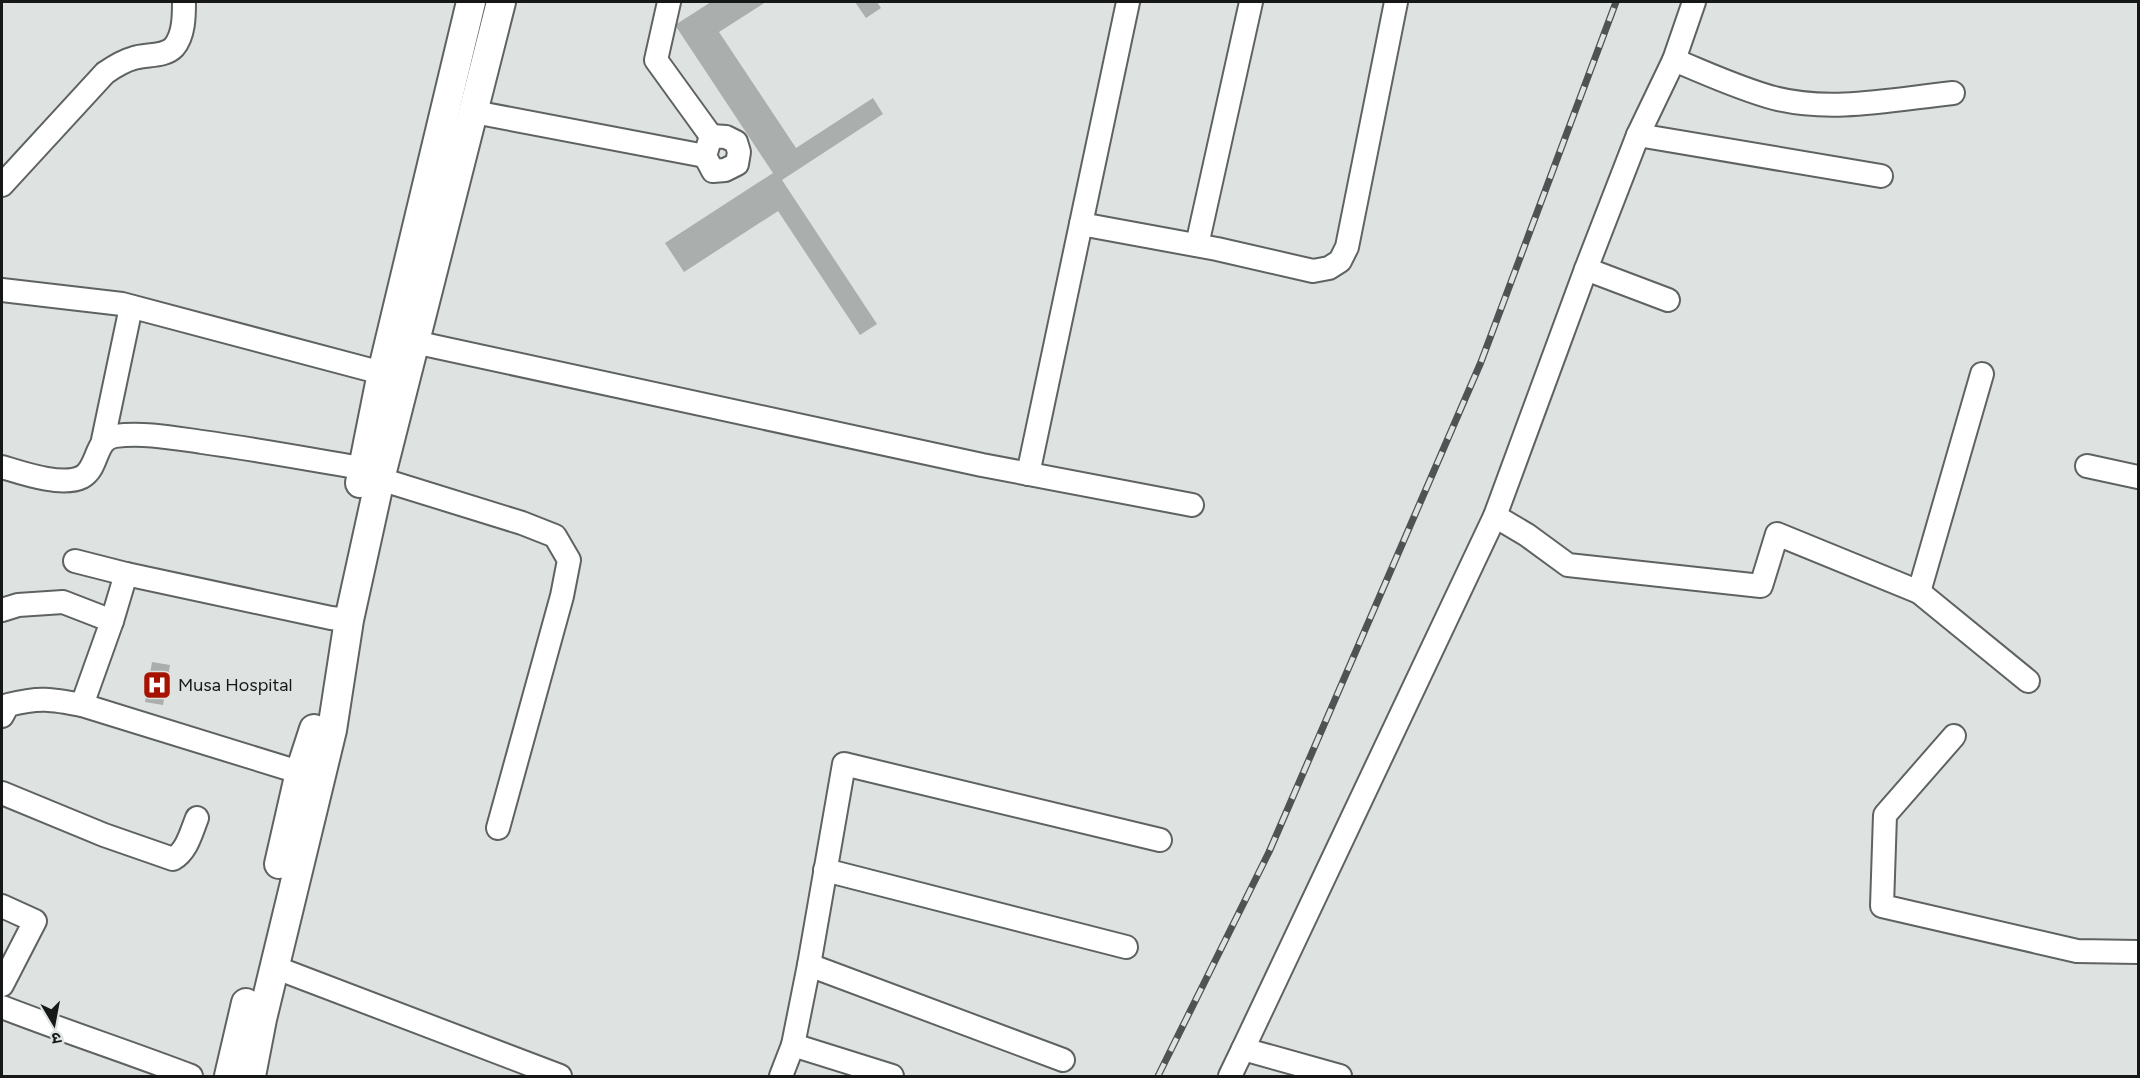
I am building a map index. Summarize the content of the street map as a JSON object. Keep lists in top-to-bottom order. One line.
{"places":{"hospital":["Musa Hospital"]},"north":"bottom"}
